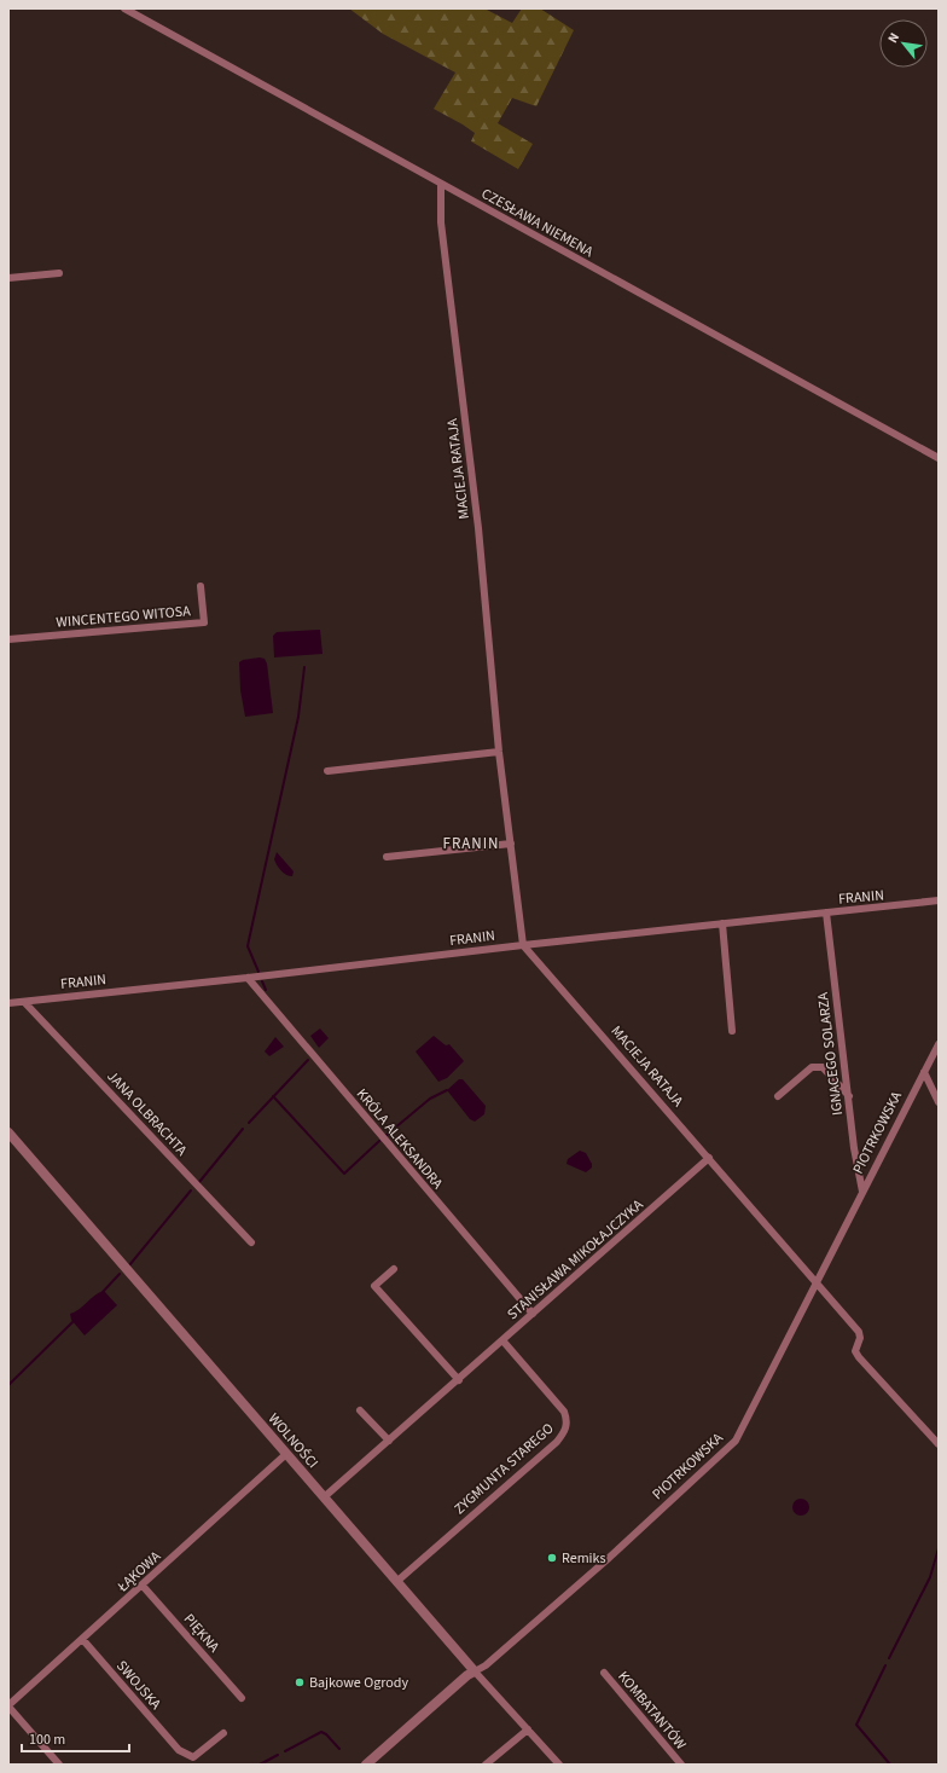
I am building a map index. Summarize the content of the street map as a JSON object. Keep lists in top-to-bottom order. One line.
{"streets":{"street":["CZESŁAWA NIEMENA","MACIEJA RATAJA","WINCENTEGO WITOSA","FRANIN","IGNACEGO SOLARZA","JANA OLBRACHTA","PIOTRKOWSKA","KRÓLA ALEKSANDRA","STANISŁAWA MIKOŁAJCZYKA","WOLNOŚCI","ZYGMUNTA STAREGO","ŁĄKOWA","PIĘKNA","SWOJSKA","KOMBATANTÓW"]},"crossings":[["CZESŁAWA NIEMENA","MACIEJA RATAJA"],["MACIEJA RATAJA","FRANIN"],["MACIEJA RATAJA","PIOTRKOWSKA"],["MACIEJA RATAJA","STANISŁAWA MIKOŁAJCZYKA"],["FRANIN","IGNACEGO SOLARZA"],["FRANIN","JANA OLBRACHTA"],["FRANIN","KRÓLA ALEKSANDRA"],["IGNACEGO SOLARZA","PIOTRKOWSKA"],["PIOTRKOWSKA","WOLNOŚCI"],["KRÓLA ALEKSANDRA","STANISŁAWA MIKOŁAJCZYKA"],["STANISŁAWA MIKOŁAJCZYKA","WOLNOŚCI"],["STANISŁAWA MIKOŁAJCZYKA","ZYGMUNTA STAREGO"],["WOLNOŚCI","ZYGMUNTA STAREGO"],["WOLNOŚCI","ŁĄKOWA"],["ŁĄKOWA","PIĘKNA"],["ŁĄKOWA","SWOJSKA"]],"districts":["FRANIN"],"places":["Remiks","Bajkowe Ogrody"],"scale_bar":"100 m","north":"top left"}
